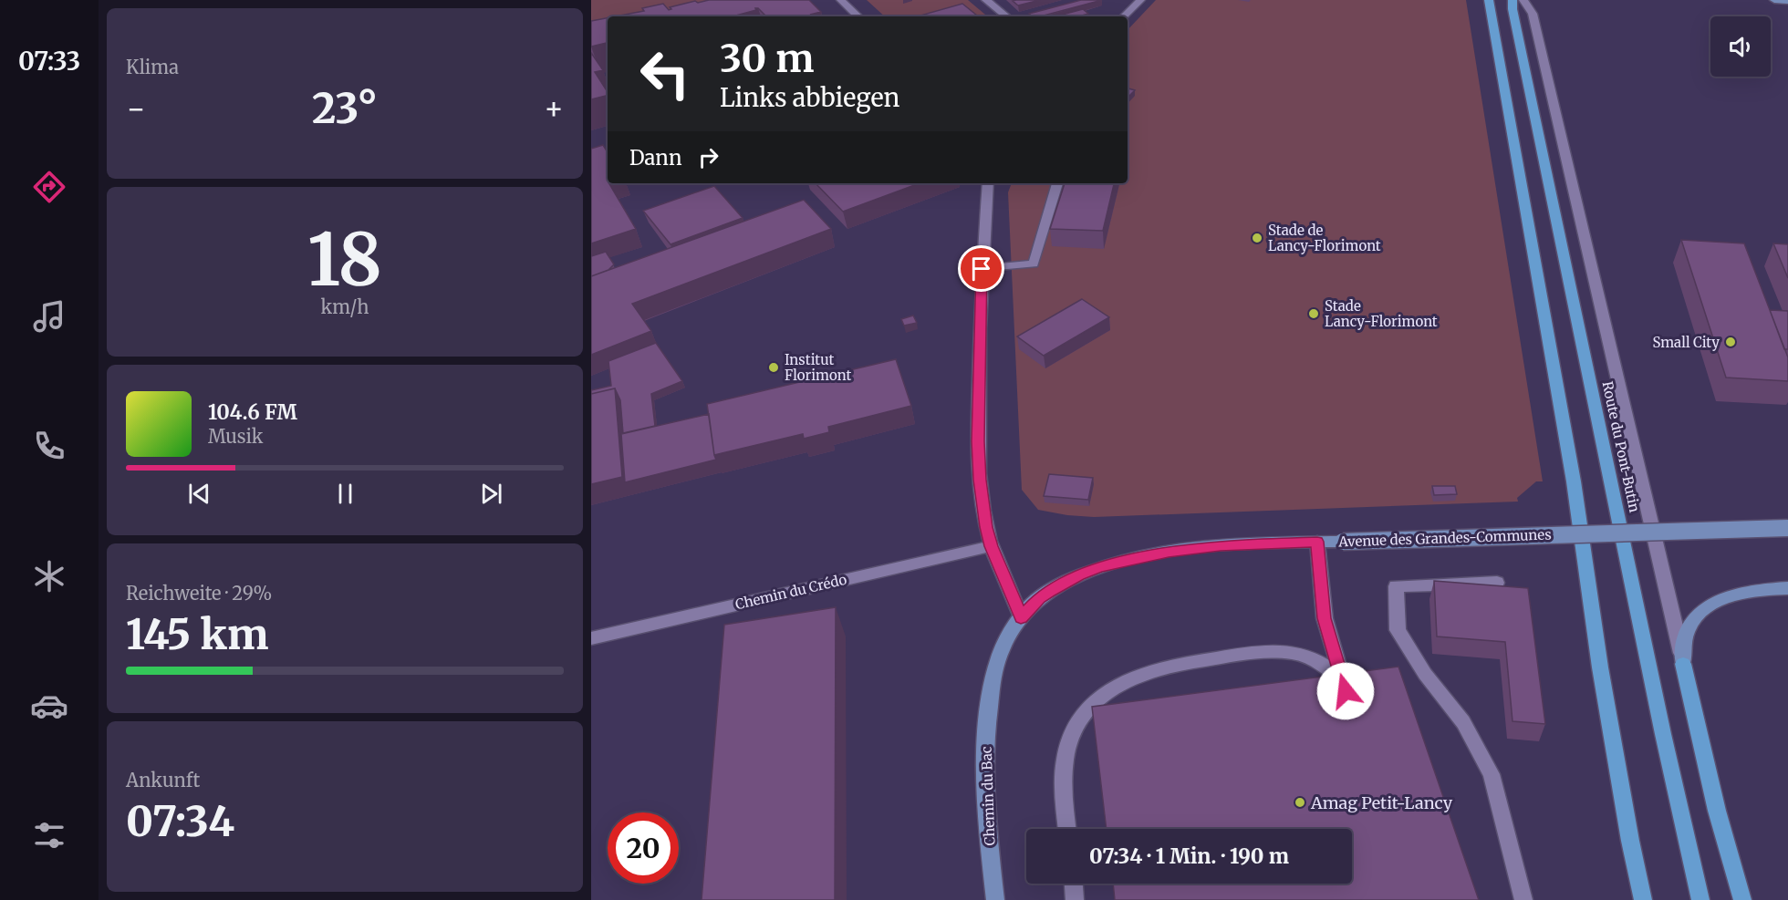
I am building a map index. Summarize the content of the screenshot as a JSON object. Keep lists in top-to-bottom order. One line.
{"streets":{"main road":["Route du Pont-Butin"],"street":["Avenue des Grandes-Communes","Chemin du Crédo","Chemin du Bac"]},"crossings":[["Avenue des Grandes-Communes","Chemin du Bac"]],"places":["Stade de Lancy-Florimont","Stade Lancy-Florimont","Small City","Institut Florimont","Amag Petit-Lancy"],"page":{"tabs":"07:33","tile":["Klima",["18","km/h"],["Reichweite · 29%","145 km"],["Ankunft","07:34"]],"turn":["30 m","Links abbiegen"],"heat":["−","23°","+"],"then":"Dann","song":["104.6 FM","Musik"],"limit":"20","trip":"07:34 · 1 Min. · 190 m"}}
